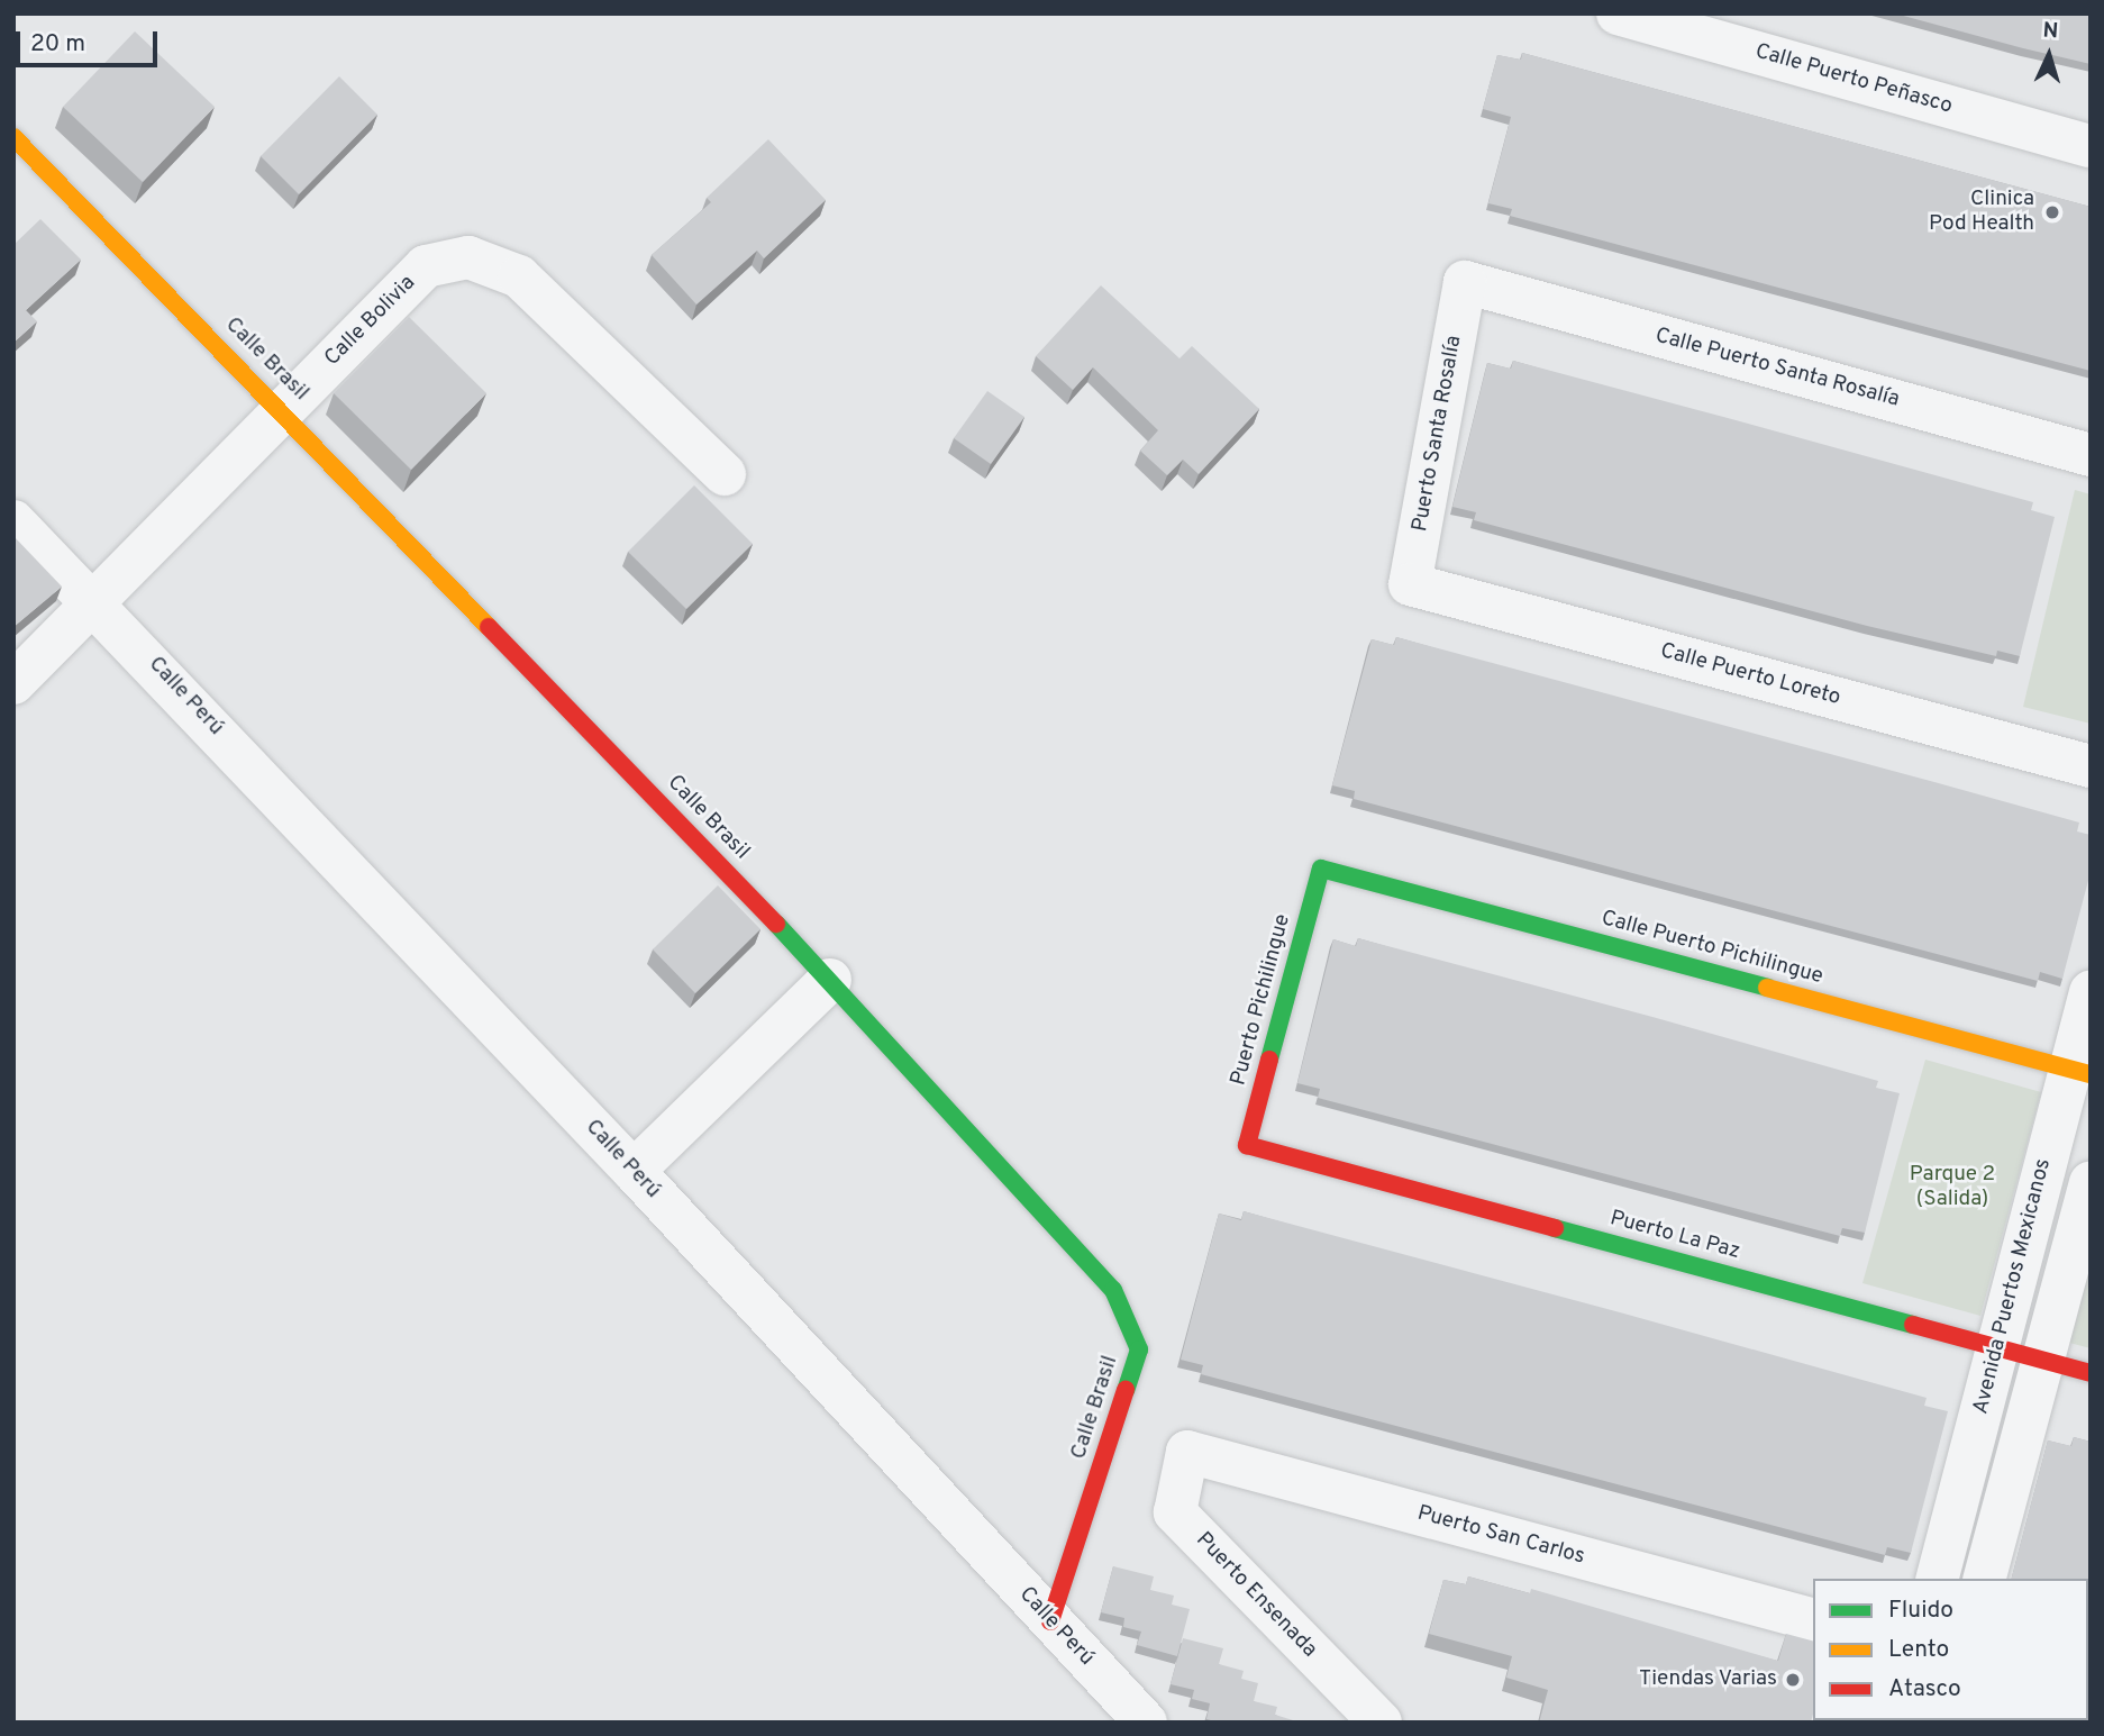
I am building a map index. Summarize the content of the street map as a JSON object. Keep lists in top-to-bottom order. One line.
{"streets":{"street":["Calle Puerto Peñasco","Calle Bolivia","Calle Brasil","Calle Puerto Santa Rosalía","Puerto Santa Rosalía","Calle Puerto Loreto","Calle Perú","Calle Puerto Pichilingue","Puerto Pichilingue","Puerto La Paz","Avenida Puertos Mexicanos","Puerto San Carlos","Puerto Ensenada"]},"crossings":[["Calle Bolivia","Calle Brasil"],["Calle Bolivia","Calle Perú"],["Calle Brasil","Calle Perú"],["Calle Puerto Santa Rosalía","Puerto Santa Rosalía"],["Puerto Santa Rosalía","Calle Puerto Loreto"],["Calle Puerto Pichilingue","Puerto Pichilingue"],["Calle Puerto Pichilingue","Avenida Puertos Mexicanos"],["Puerto Pichilingue","Puerto La Paz"],["Puerto La Paz","Avenida Puertos Mexicanos"],["Puerto San Carlos","Puerto Ensenada"]],"parks":["Parque 2 (Salida)"],"places":["Clinica Pod Health","Tiendas Varias"],"legend":["Fluido","Lento","Atasco"],"scale_bar":"20 m","north":"top"}
